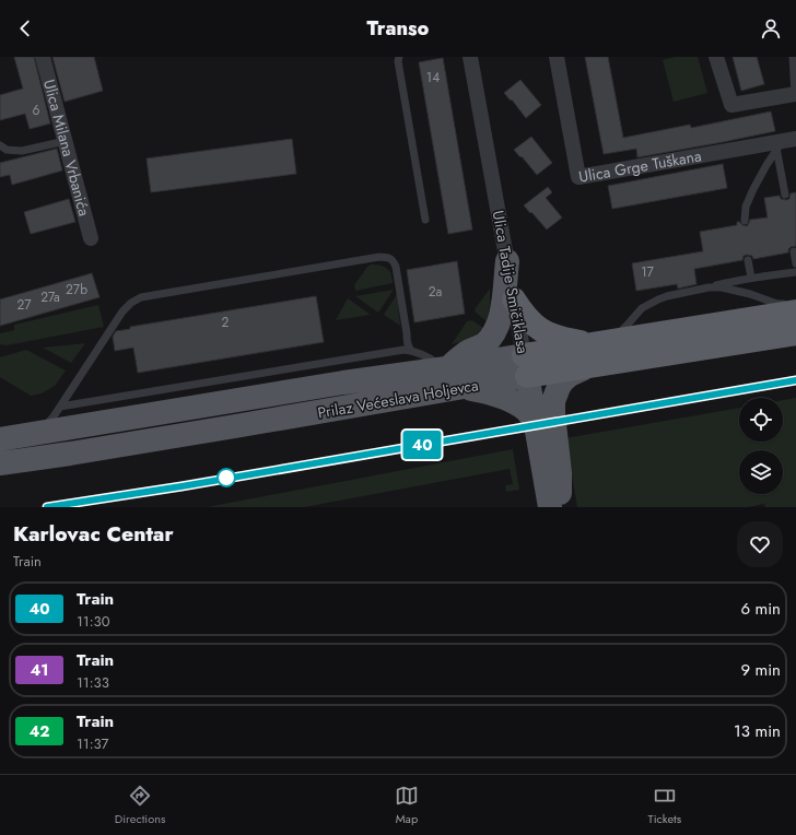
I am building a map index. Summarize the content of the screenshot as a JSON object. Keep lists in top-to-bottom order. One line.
{"streets":{"highway":["Prilaz Većeslava Holjevca"],"main road":["Ulica Tadije Smičiklasa"],"street":["Ulica Milana Vrbanića","Ulica Grge Tuškana"]},"crossings":[["Ulica Tadije Smičiklasa","Prilaz Većeslava Holjevca"]],"house_numbers":["14","6","17","27b","2a","27a","27","2"],"page":{"header":"Transo","on_map":"40","heading":["Karlovac Centar","Train"],"list":[{"mark":"40","name":"Train","note":"11:30","value":"6 min"},{"mark":"41","name":"Train","note":"11:33","value":"9 min"},{"mark":"42","name":"Train","note":"11:37","value":"13 min"}],"tabs":["Directions","Map","Tickets"]}}
